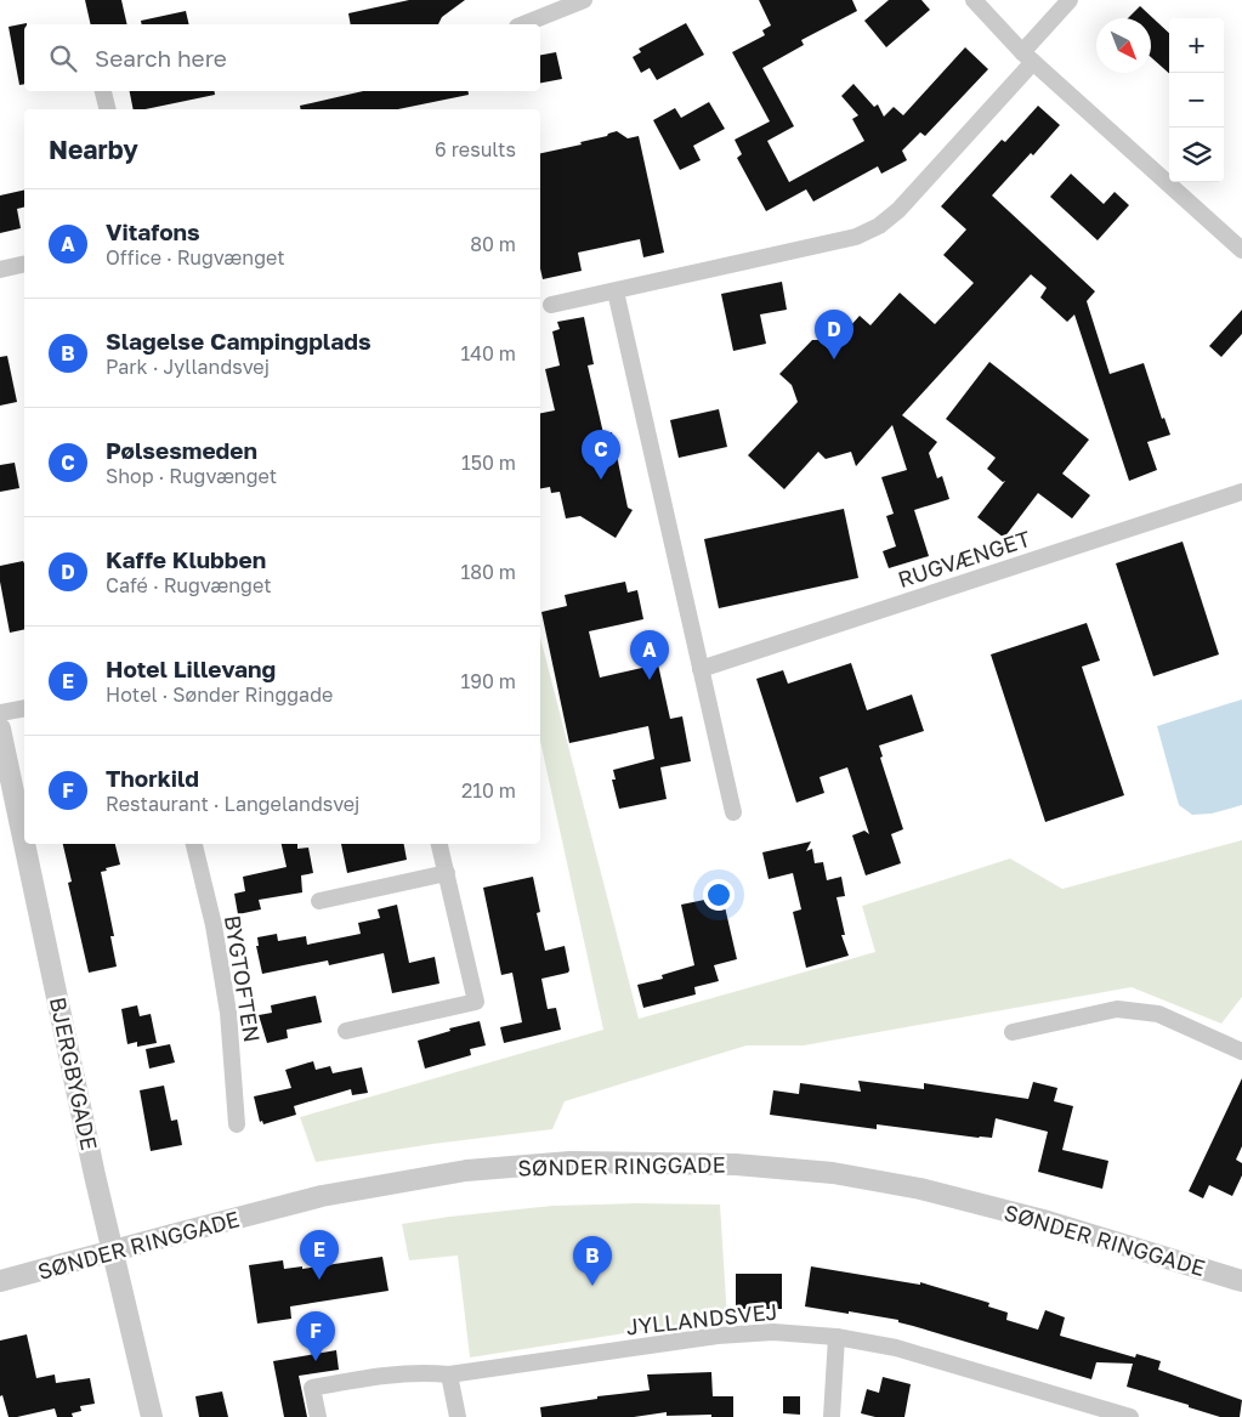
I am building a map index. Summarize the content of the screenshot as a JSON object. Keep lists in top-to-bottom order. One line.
{"streets":{"street":["RUGVÆNGET","BYGTOFTEN","BJERGBYGADE","SØNDER RINGGADE","JYLLANDSVEJ"]},"north":"bottom right","page":{"map_buttons":["+","−"],"search":"Search here","heading":["Nearby","6 results"],"list":[{"mark":"A","name":"Vitafons","note":"Office · Rugvænget","value":"80 m"},{"mark":"B","name":"Slagelse Campingplads","note":"Park · Jyllandsvej","value":"140 m"},{"mark":"C","name":"Pølsesmeden","note":"Shop · Rugvænget","value":"150 m"},{"mark":"D","name":"Kaffe Klubben","note":"Café · Rugvænget","value":"180 m"},{"mark":"E","name":"Hotel Lillevang","note":"Hotel · Sønder Ringgade","value":"190 m"},{"mark":"F","name":"Thorkild","note":"Restaurant · Langelandsvej","value":"210 m"}],"pins":["D","C","A","E","B","F"]}}
